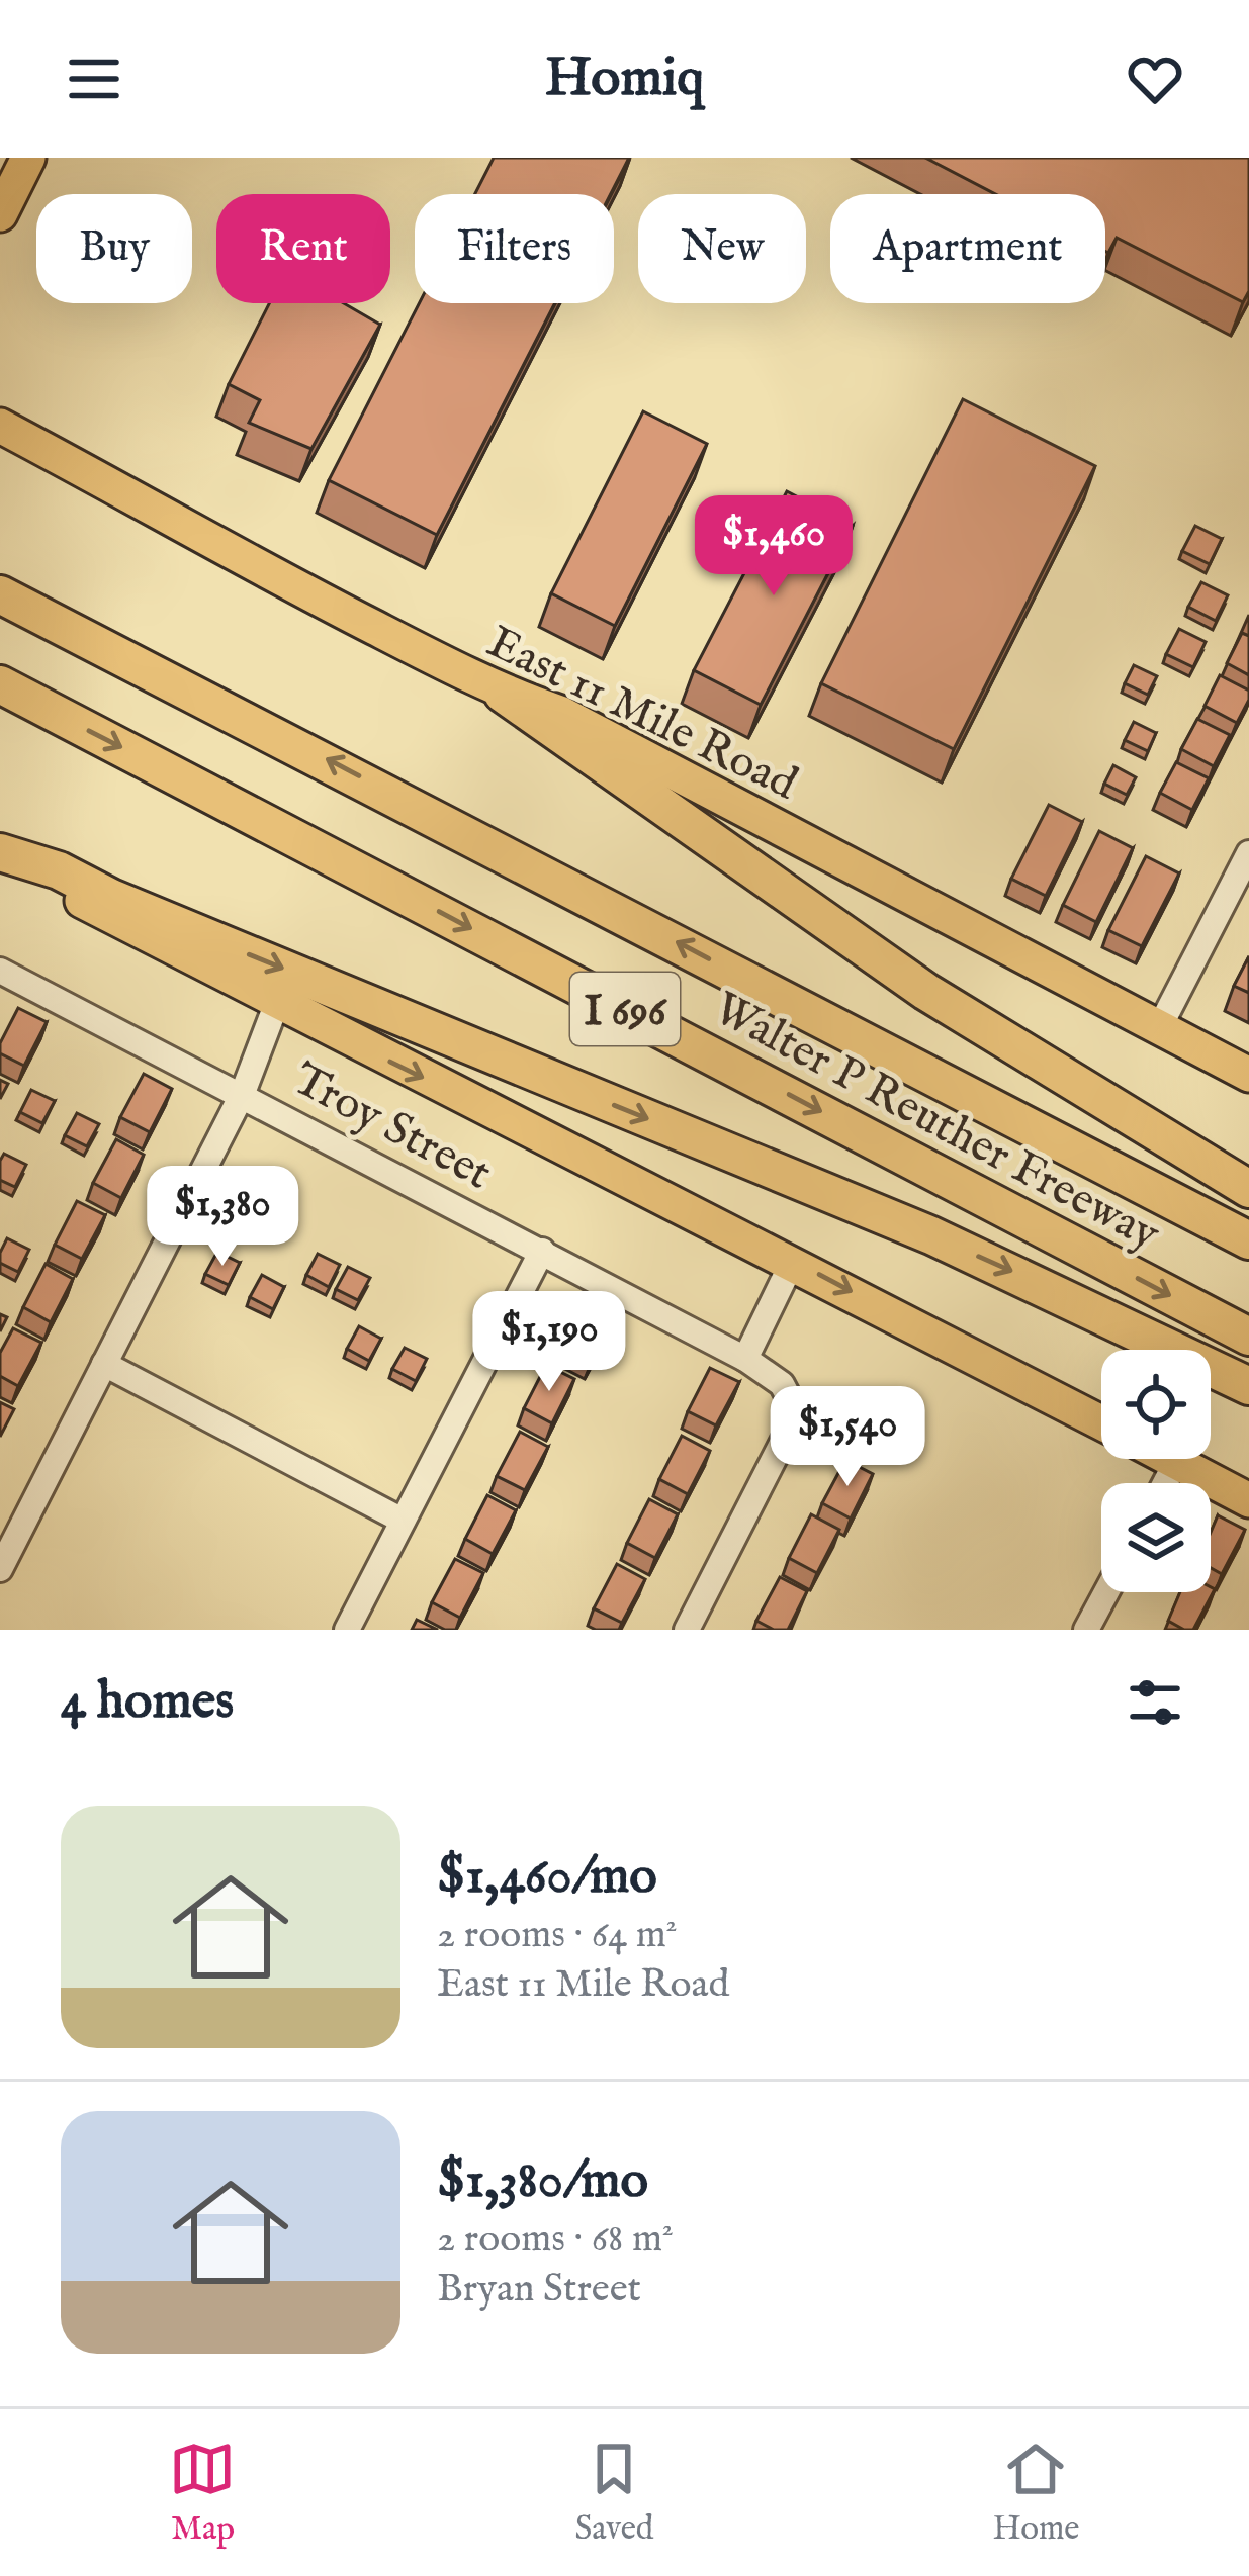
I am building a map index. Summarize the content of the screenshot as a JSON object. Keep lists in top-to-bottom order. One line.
{"streets":{"highway":["I 696","Walter P Reuther Freeway"],"main road":["East 11 Mile Road"],"street":["Troy Street"]},"page":{"header":"Homiq","chip":["Buy","Rent","Filters","New","Apartment"],"price":["$1,460","$1,380","$1,190","$1,540"],"heading":"4 homes","list":[{"name":"$1,460/mo","note":"2 rooms · 64 m² · East 11 Mile Road"},{"name":"$1,380/mo","note":"2 rooms · 68 m² · Bryan Street"}],"tabs":["Map","Saved","Home"]}}
